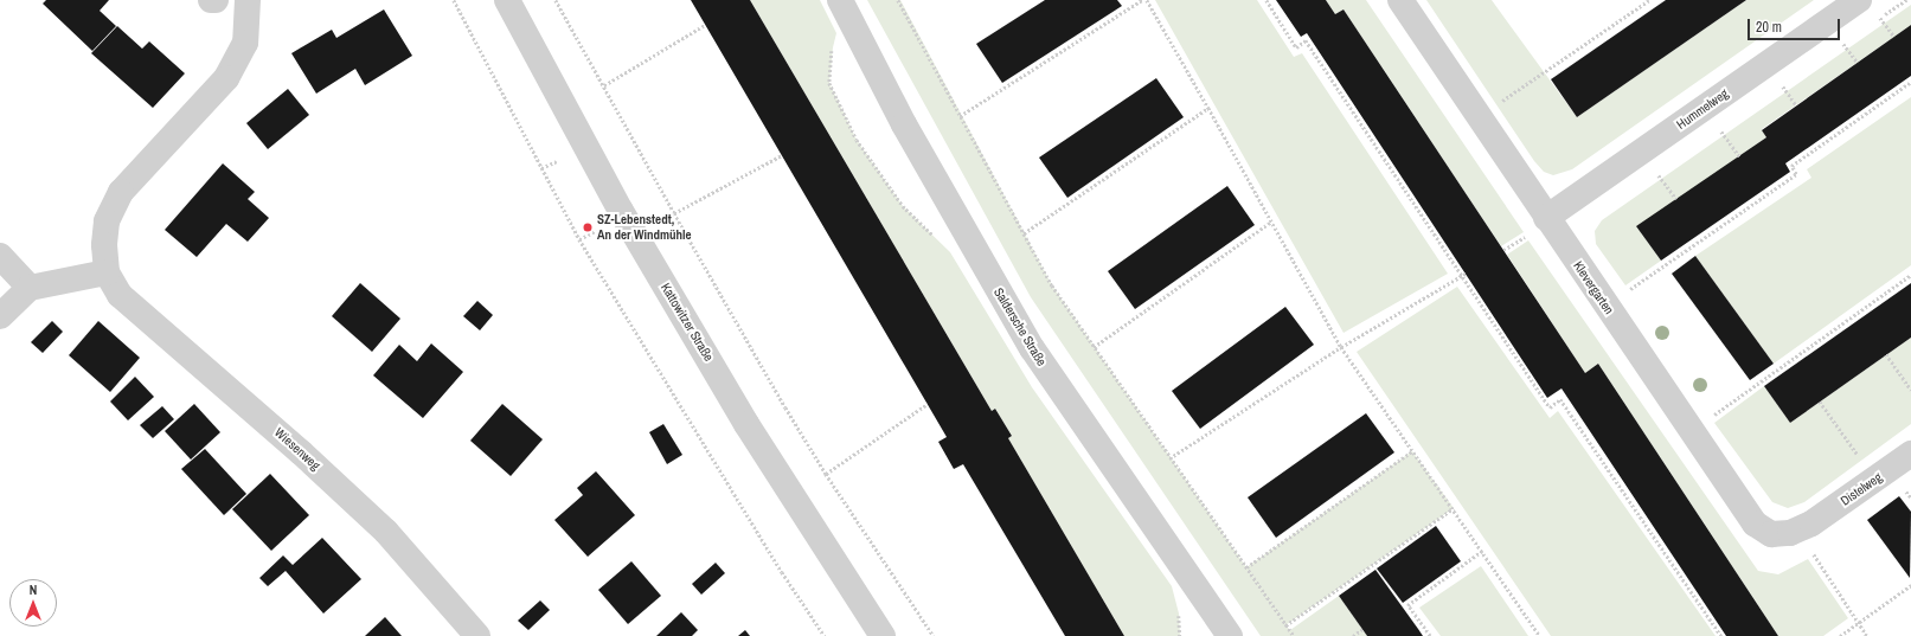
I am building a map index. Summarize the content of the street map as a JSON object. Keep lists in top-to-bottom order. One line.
{"streets":{"street":["Hummelweg","Klevergarten","Kattowitzer Straße","Saldersche Straße","Wiesenweg","Distelweg"]},"crossings":[["Hummelweg","Klevergarten"],["Klevergarten","Distelweg"]],"places":["SZ-Lebenstedt, An der Windmühle"],"scale_bar":"20 m","north":"top"}
